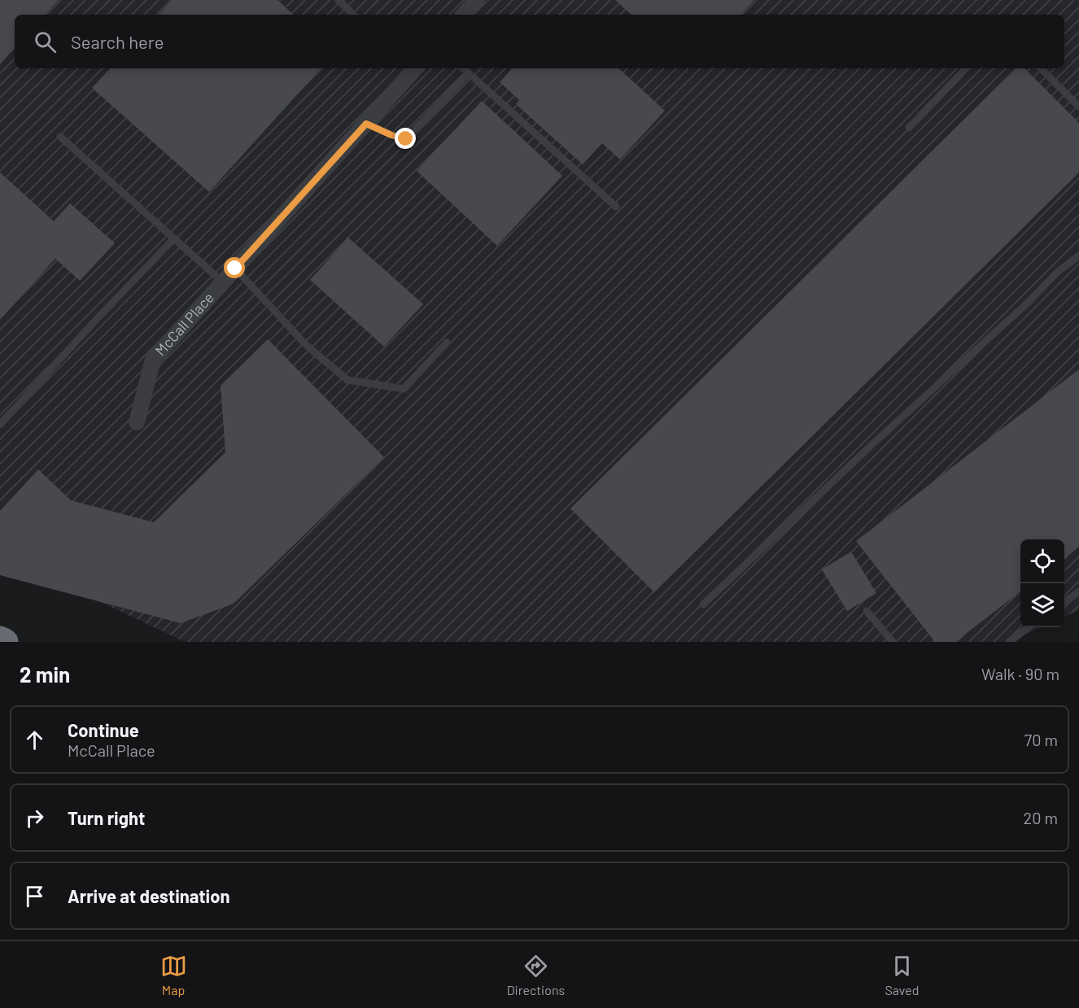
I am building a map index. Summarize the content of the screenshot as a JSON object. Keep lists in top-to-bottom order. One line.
{"streets":{"street":["McCall Place"]},"page":{"search":"Search here","heading":["2 min","Walk · 90 m"],"list":[["Continue","McCall Place","70 m"],["Turn right","20 m"],"Arrive at destination"],"nav":["Map","Directions","Saved"]}}
